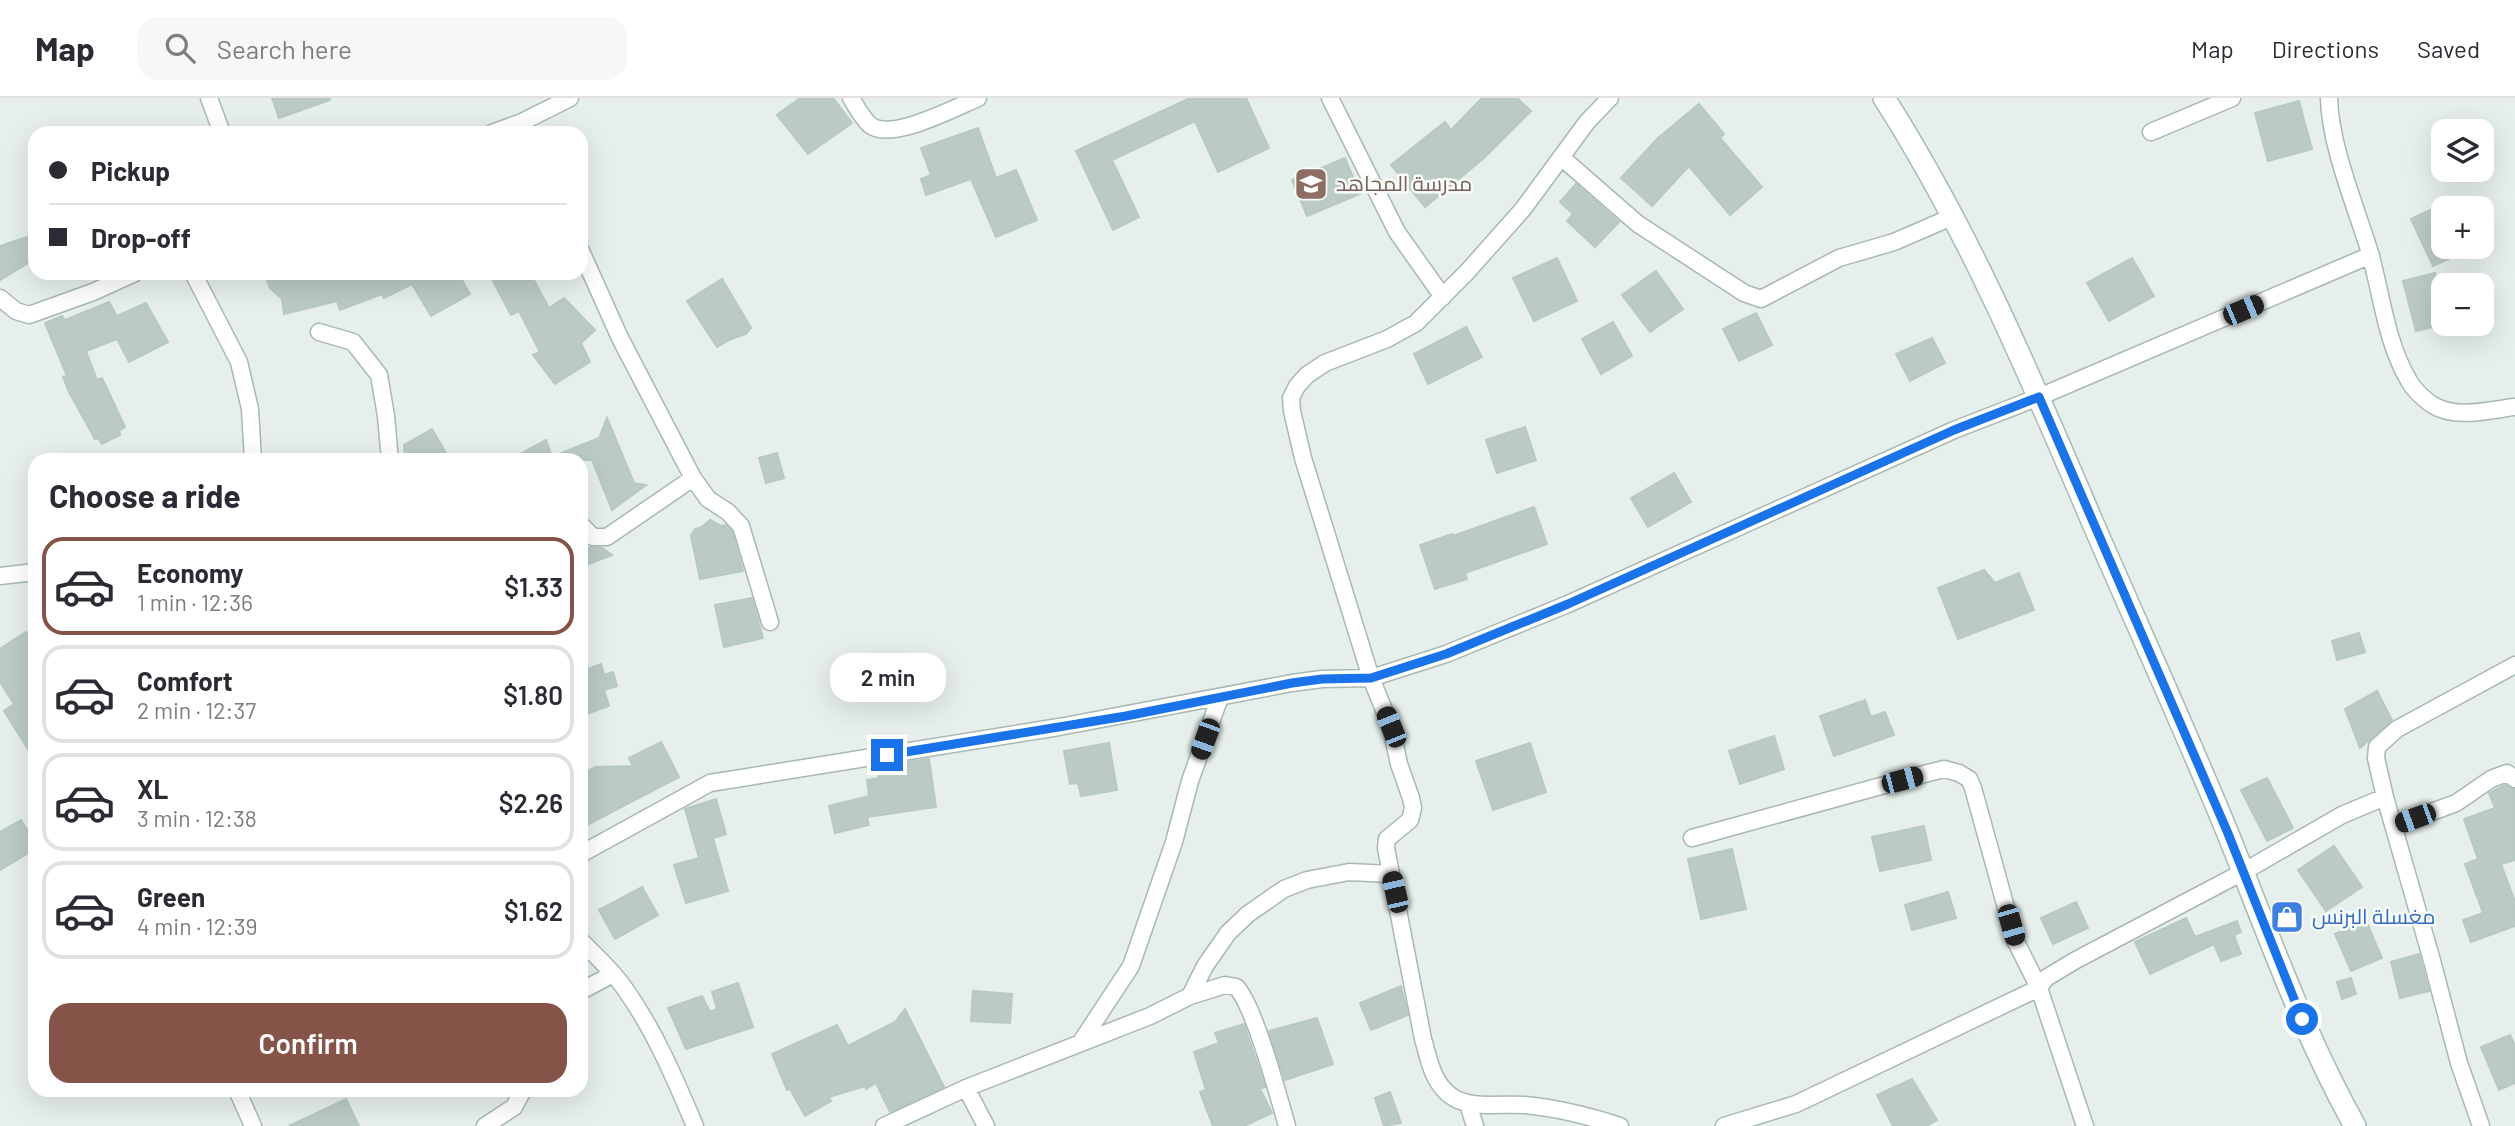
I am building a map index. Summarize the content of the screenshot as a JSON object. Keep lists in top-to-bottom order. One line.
{"places":{"school or university":["مدرسة المجاهد"],"shop":["مغسلة البرنس"]},"page":{"header":"Map","search":"Search here","nav":["Map","Directions","Saved"],"map_buttons":["+","−"],"banner":["Pickup","Drop-off"],"heading":"Choose a ride","list":[{"name":"Economy","note":"1 min · 12:36","value":"$1.33"},{"name":"Comfort","note":"2 min · 12:37","value":"$1.80"},{"name":"XL","note":"3 min · 12:38","value":"$2.26"},{"name":"Green","note":"4 min · 12:39","value":"$1.62"}],"bubble":"2 min","buttons":"Confirm"}}
